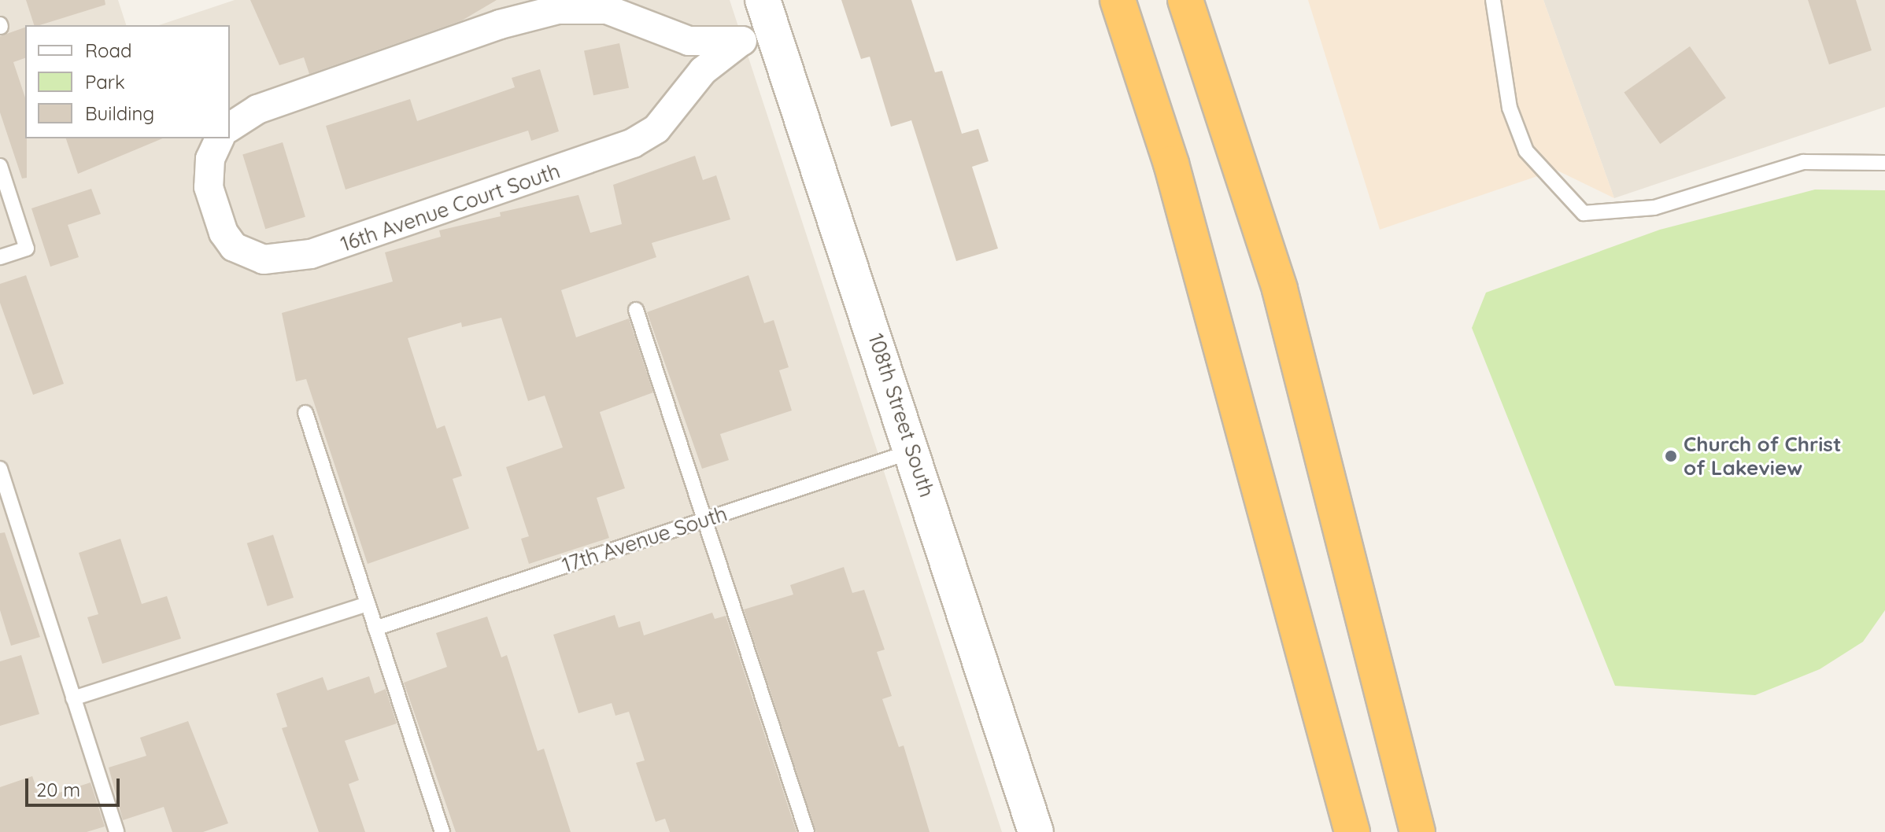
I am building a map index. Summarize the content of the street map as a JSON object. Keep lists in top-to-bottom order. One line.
{"streets":{"street":["16th Avenue Court South","108th Street South"],"lane":["17th Avenue South"]},"crossings":[["16th Avenue Court South","108th Street South"],["108th Street South","17th Avenue South"]],"places":["Church of Christ of Lakeview"],"legend":["Road","Park","Building"],"scale_bar":"20 m"}
